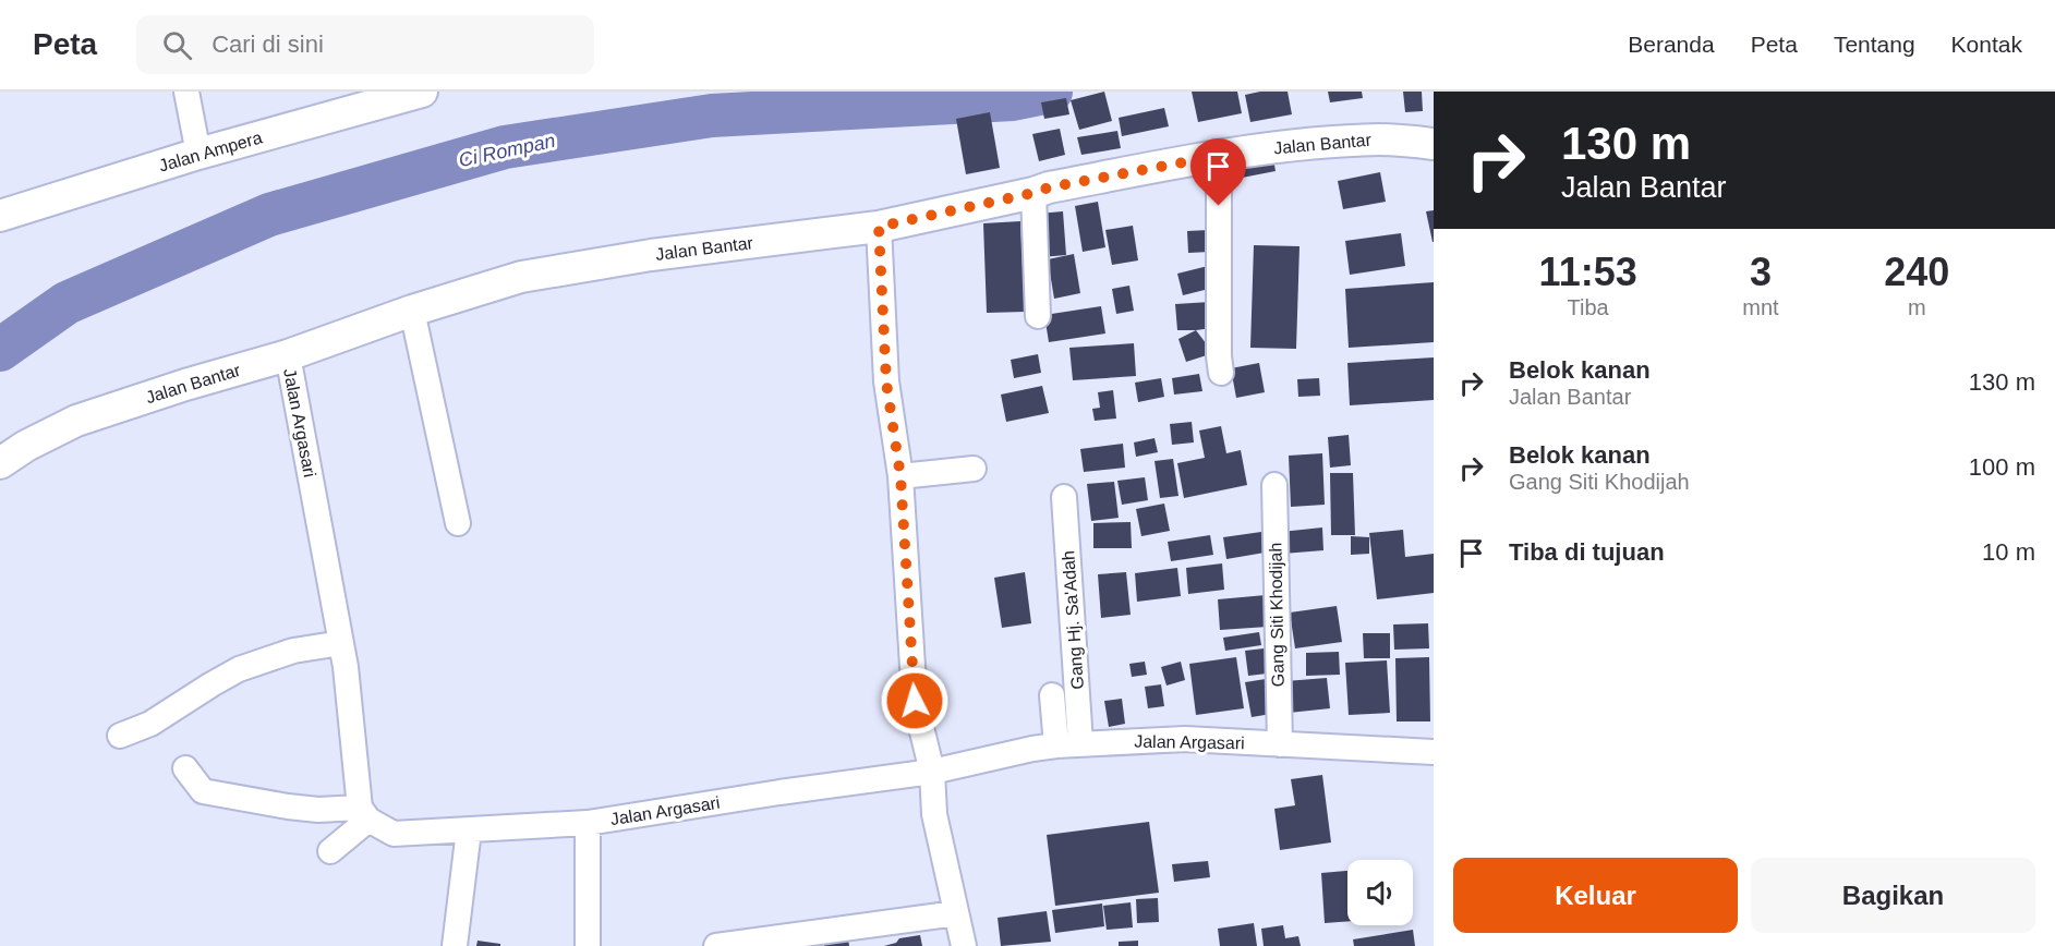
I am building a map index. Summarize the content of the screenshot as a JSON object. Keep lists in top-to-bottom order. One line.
{"streets":{"street":["Jalan Bantar","Jalan Ampera","Jalan Argasari","Gang Siti Khodijah","Gang Hj. Sa'Adah"]},"crossings":[["Jalan Bantar","Jalan Argasari"],["Jalan Argasari","Gang Siti Khodijah"],["Jalan Argasari","Gang Hj. Sa'Adah"]],"water":["Ci Rompan"],"page":{"header":"Peta","search":"Cari di sini","nav":["Beranda","Peta","Tentang","Kontak"],"turn":["130 m","Jalan Bantar"],"eta":["11:53","Tiba","3","mnt","240","m"],"list":[{"name":"Belok kanan","note":"Jalan Bantar","value":"130 m"},{"name":"Belok kanan","note":"Gang Siti Khodijah","value":"100 m"},{"name":"Tiba di tujuan","value":"10 m"}],"buttons":["Keluar","Bagikan"]}}
